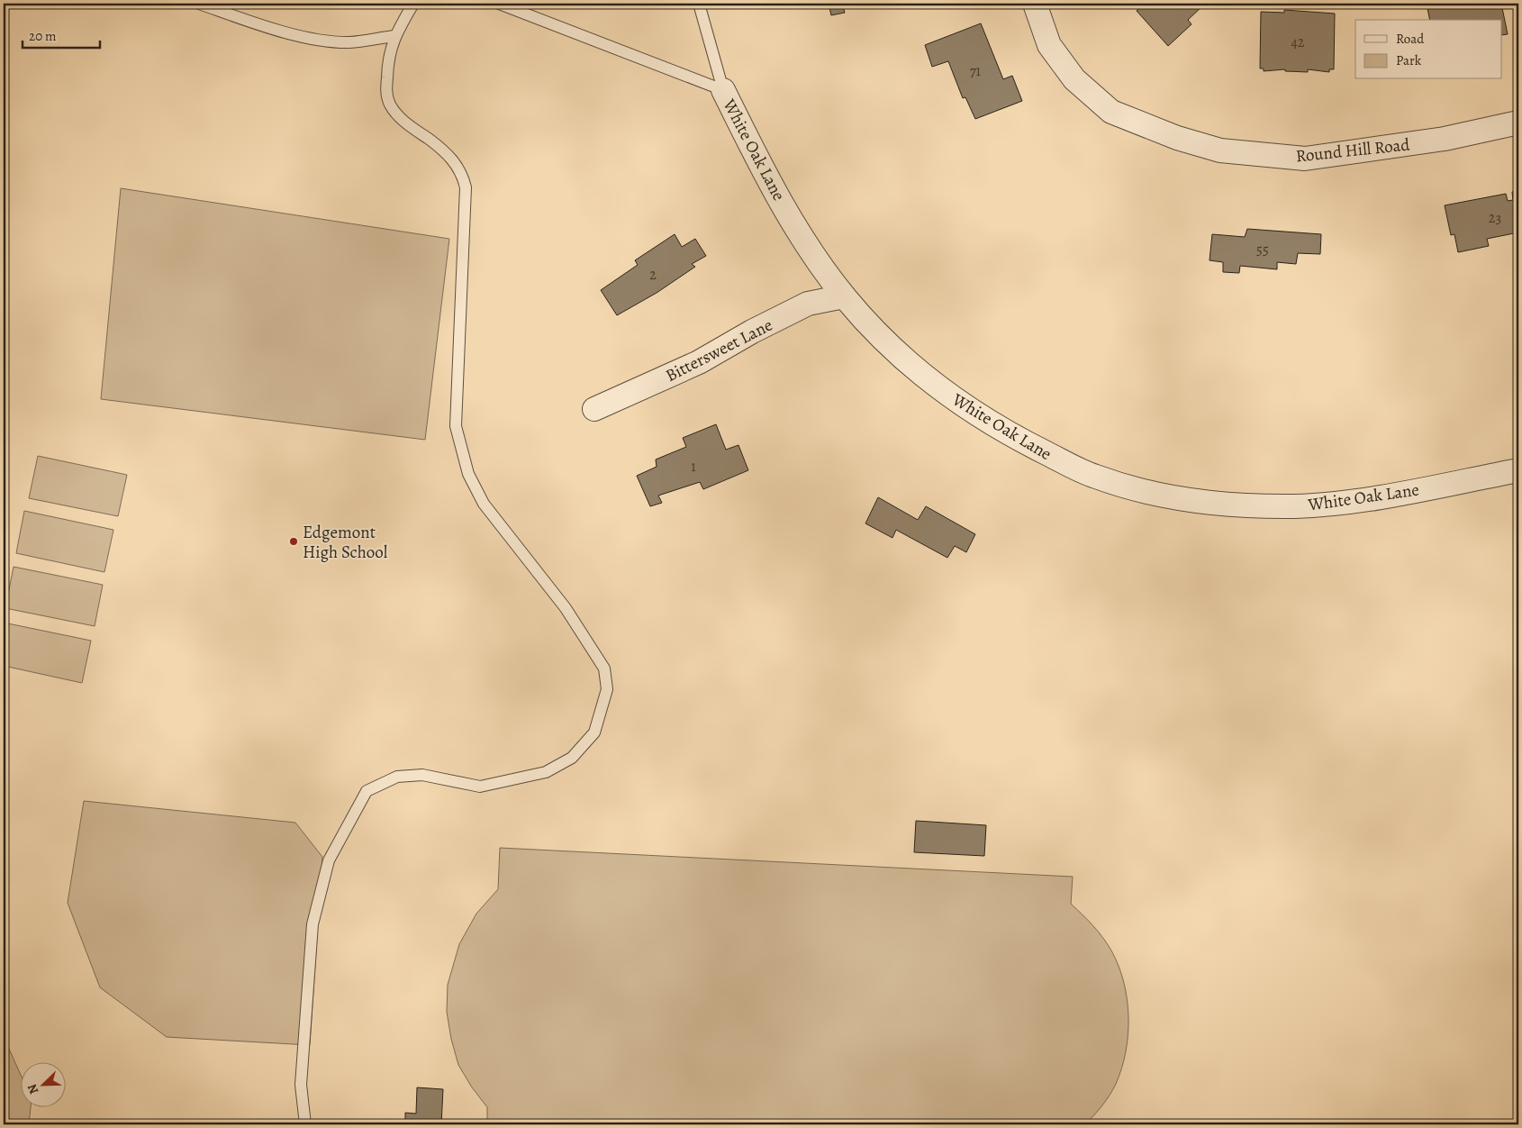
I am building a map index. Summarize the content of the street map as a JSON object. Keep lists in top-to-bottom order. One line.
{"streets":{"street":["White Oak Lane","Round Hill Road","Bittersweet Lane"]},"crossings":[["White Oak Lane","Bittersweet Lane"]],"places":["Edgemont High School"],"house_numbers":["42","71","23","55","2","1"],"legend":["Road","Park"],"scale_bar":"20 m","north":"bottom left"}
